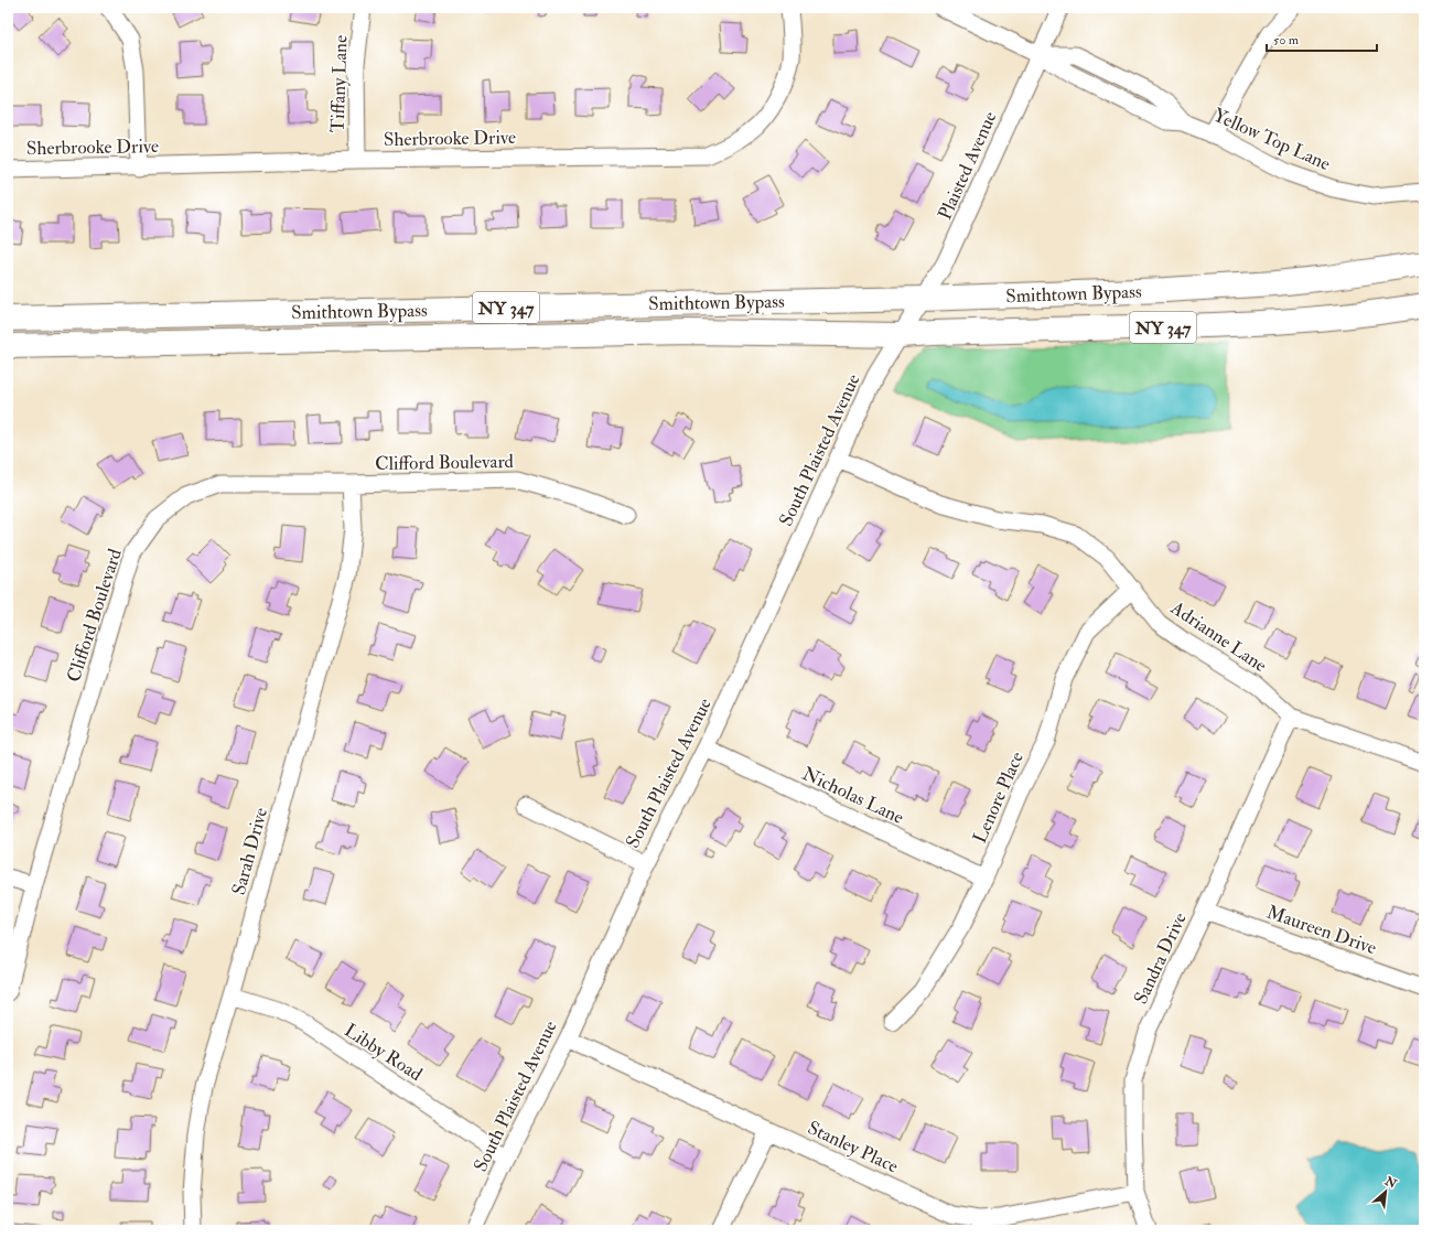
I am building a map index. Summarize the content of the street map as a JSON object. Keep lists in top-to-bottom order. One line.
{"streets":{"highway":["Smithtown Bypass","NY 347"],"street":["Tiffany Lane","Sherbrooke Drive","Yellow Top Lane","Plaisted Avenue","South Plaisted Avenue","Clifford Boulevard","Adrianne Lane","Nicholas Lane","Lenore Place","Sarah Drive","Maureen Drive","Sandra Drive","Libby Road","Stanley Place"]},"crossings":[["Tiffany Lane","Sherbrooke Drive"],["Yellow Top Lane","Plaisted Avenue"],["Plaisted Avenue","Smithtown Bypass"],["Plaisted Avenue","South Plaisted Avenue"],["Smithtown Bypass","South Plaisted Avenue"],["South Plaisted Avenue","Adrianne Lane"],["South Plaisted Avenue","Nicholas Lane"],["South Plaisted Avenue","Libby Road"],["South Plaisted Avenue","Stanley Place"],["Clifford Boulevard","Sarah Drive"],["Adrianne Lane","Lenore Place"],["Adrianne Lane","Sandra Drive"],["Nicholas Lane","Lenore Place"],["Sarah Drive","Libby Road"],["Maureen Drive","Sandra Drive"],["Sandra Drive","Stanley Place"]],"scale_bar":"50 m","north":"top right"}
